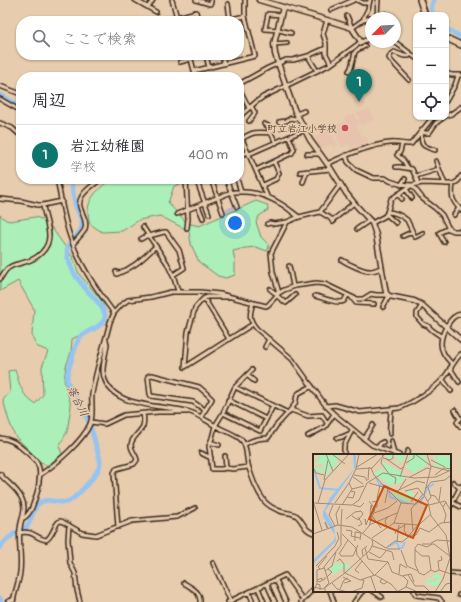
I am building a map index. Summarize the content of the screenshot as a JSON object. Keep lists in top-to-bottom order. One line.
{"water":["落合川"],"places":["町立岩江小学校"],"north":"bottom left","page":{"map_buttons":["+","−"],"search":"ここで検索","pins":"1","heading":"周辺","list":[{"mark":"1","name":"岩江幼稚園","note":"学校","value":"400 m"}]}}
